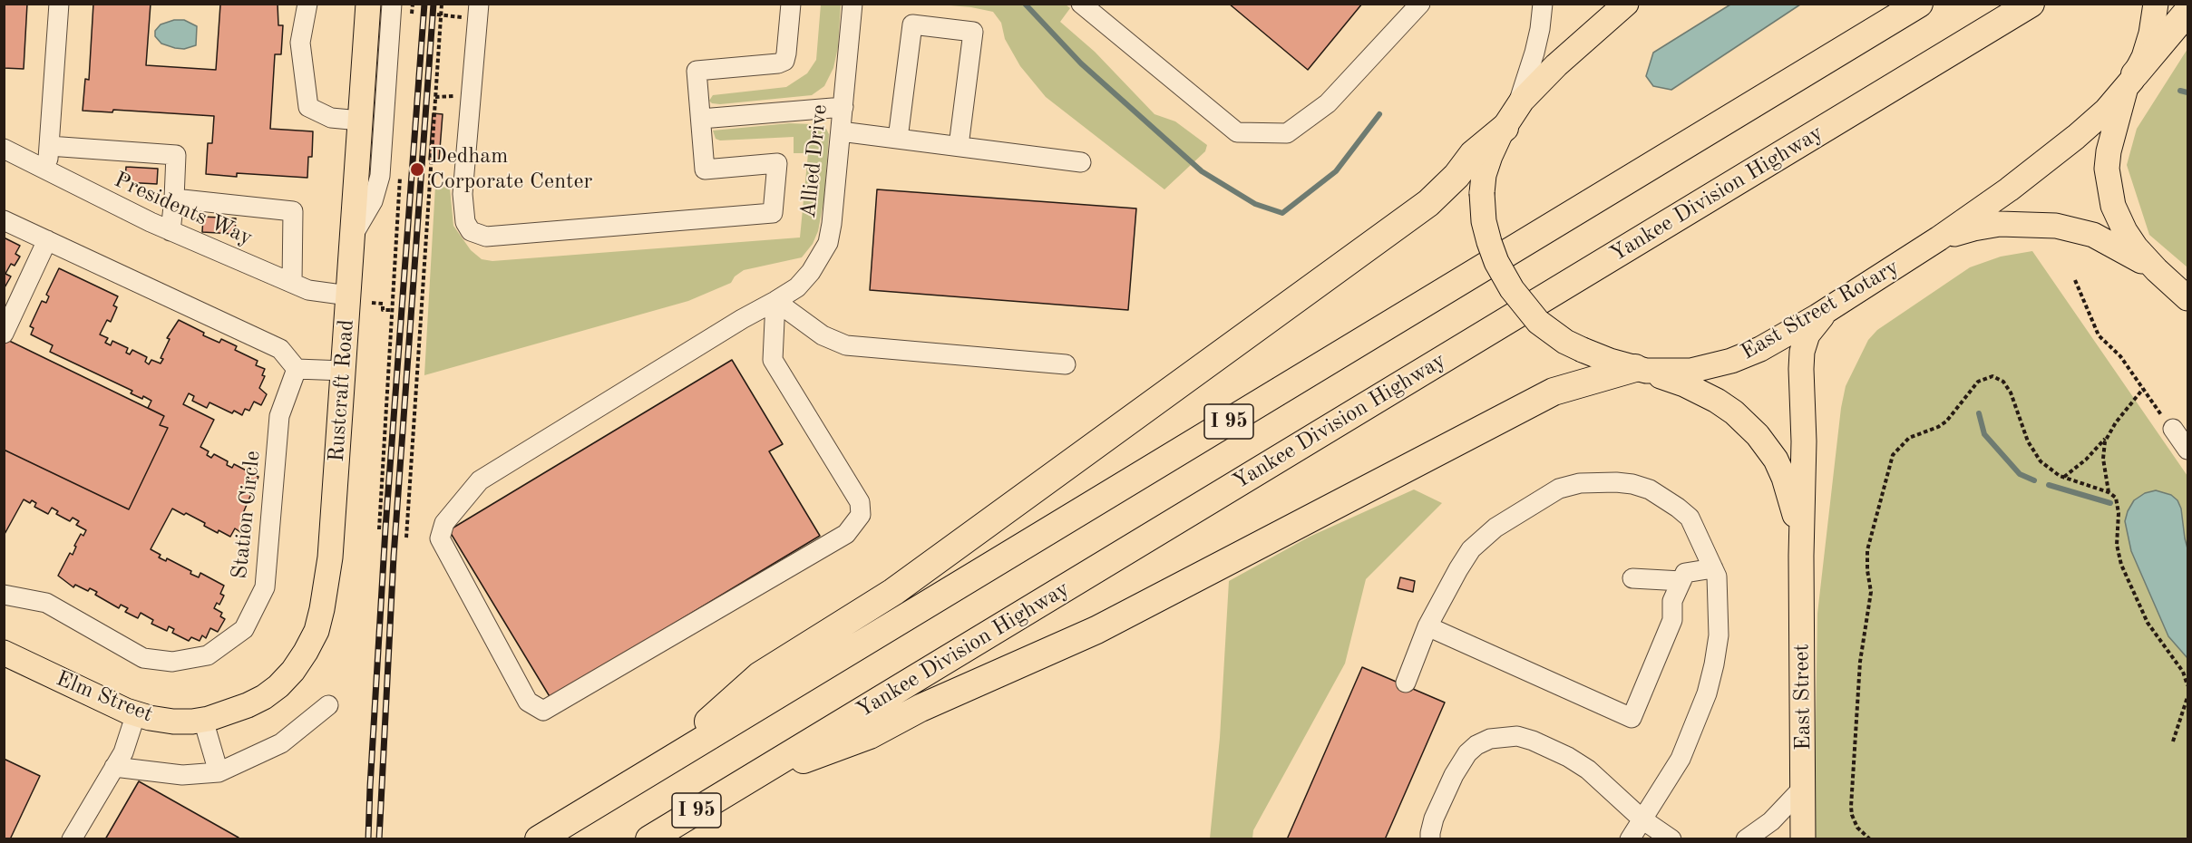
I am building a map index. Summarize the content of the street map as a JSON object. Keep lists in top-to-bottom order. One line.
{"streets":{"highway":["Yankee Division Highway","I 95"],"main road":["East Street Rotary","Rustcraft Road","Elm Street","East Street"],"street":["Allied Drive","Presidents Way","Station Circle"]},"crossings":[["Presidents Way","Rustcraft Road"],["East Street Rotary","East Street"],["Rustcraft Road","Elm Street"]],"places":["Dedham Corporate Center"]}
